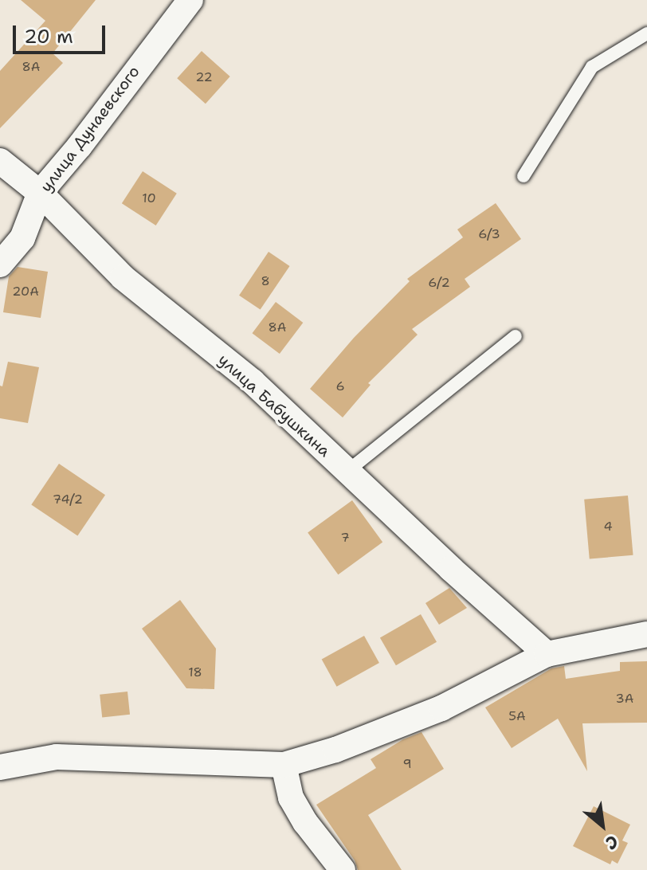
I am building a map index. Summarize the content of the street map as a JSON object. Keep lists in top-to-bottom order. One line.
{"streets":{"street":["улица Дунаевского","улица Бабушкина"]},"crossings":[["улица Дунаевского","улица Бабушкина"]],"house_numbers":["8А","22","10","6/3","8","6/2","20А","8А","6","74/2","4","7","18","3А","5А","9"],"scale_bar":"20 m","north":"bottom right"}
